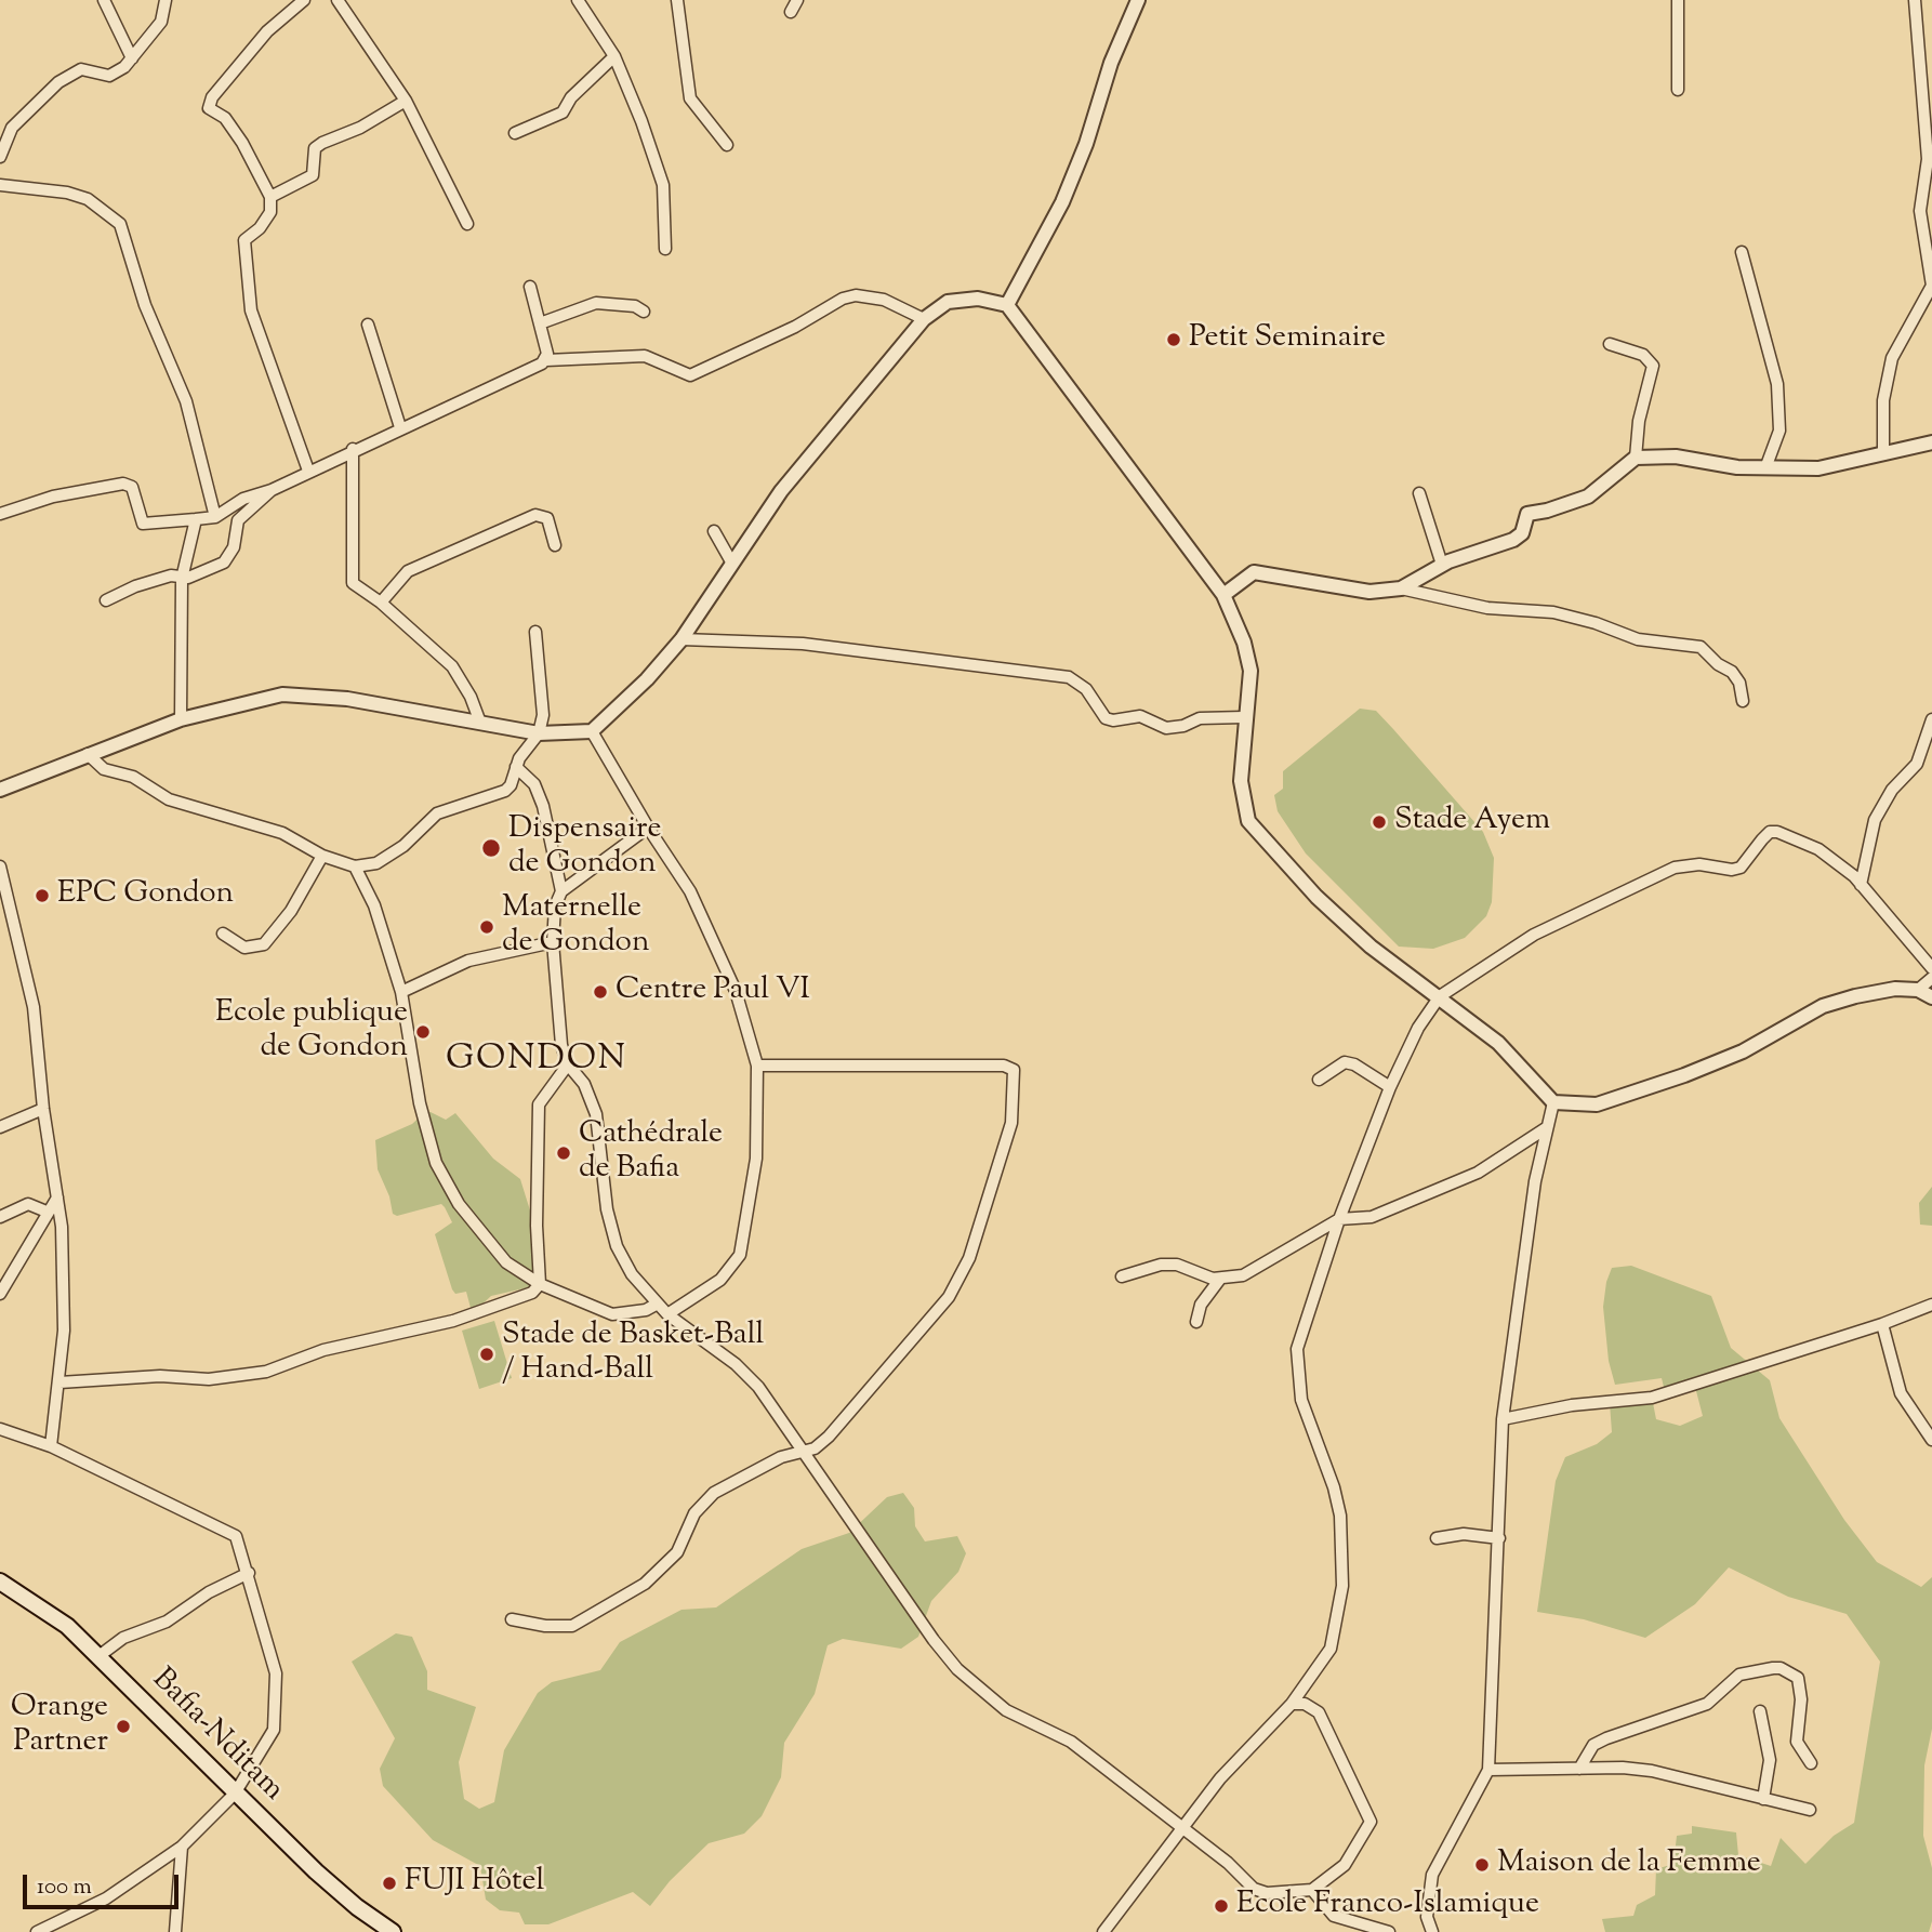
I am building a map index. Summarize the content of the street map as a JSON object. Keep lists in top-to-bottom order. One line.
{"streets":{"main road":["Bafia-Nditam"]},"districts":["GONDON"],"places":["Petit Seminaire","Stade Ayem","Dispensaire de Gondon","EPC Gondon","Maternelle de Gondon","Centre Paul VI","Ecole publique de Gondon","Cathédrale de Bafia","Stade de Basket-Ball / Hand-Ball","Orange Partner","Maison de la Femme","FUJI Hôtel","Ecole Franco-Islamique"],"scale_bar":"100 m"}
